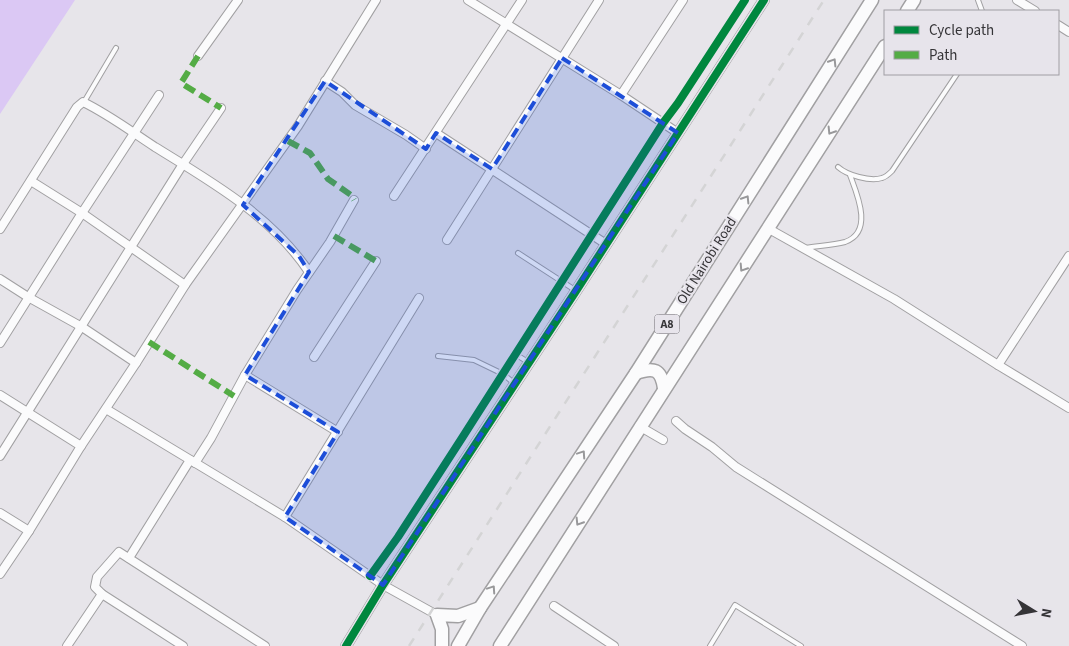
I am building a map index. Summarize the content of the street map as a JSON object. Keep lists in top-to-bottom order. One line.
{"streets":{"highway":["Old Nairobi Road","A8"]},"legend":["Cycle path","Path"],"north":"right"}
